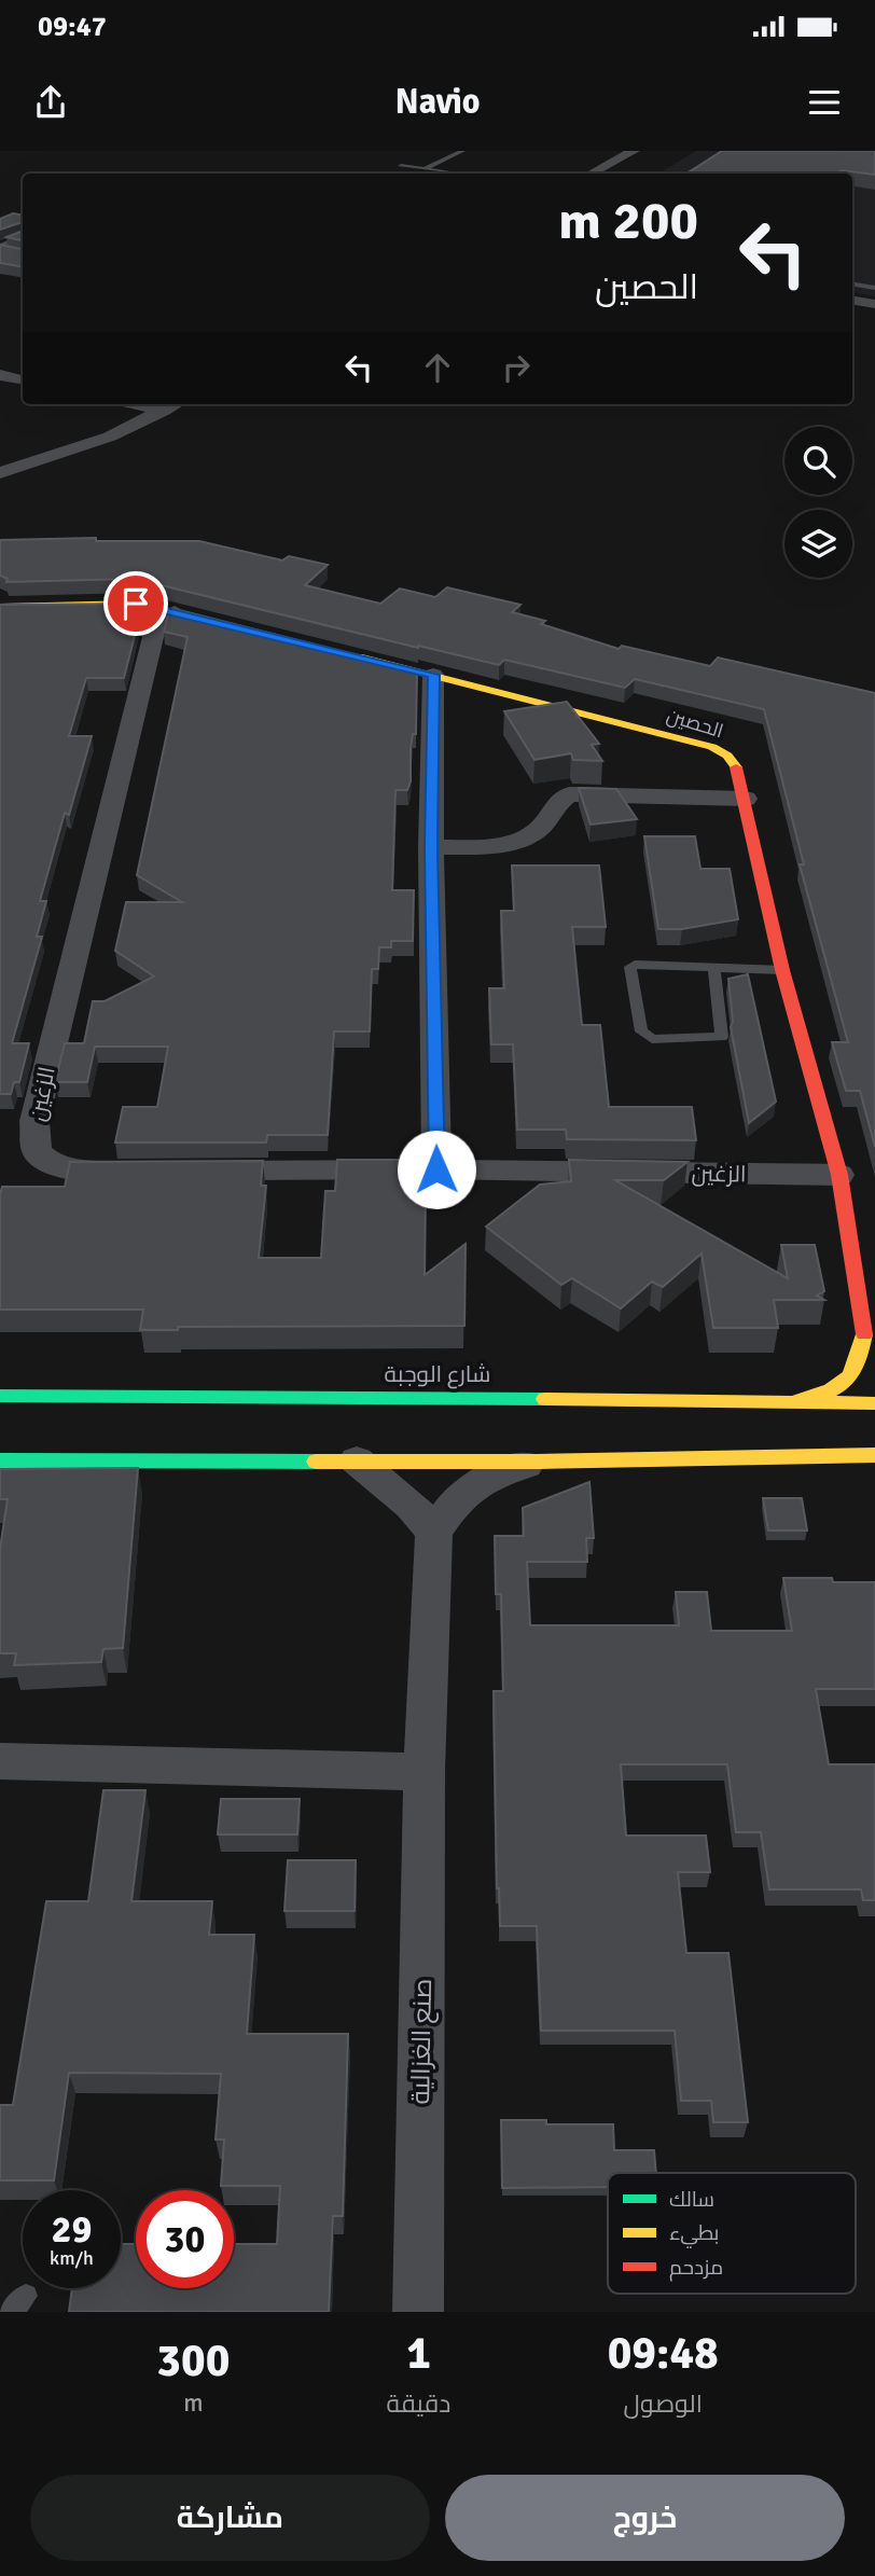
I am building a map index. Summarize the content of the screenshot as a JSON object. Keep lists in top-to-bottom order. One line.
{"streets":{"street":["الحصين","الزغين","شارع الوجبة","صنع الغزالية"]},"crossings":[["الحصين","الزغين"],["الحصين","شارع الوجبة"]],"legend":["سالك","بطيء","مزدحم"],"page":{"status":"09:47","header":"Navio","turn":["200 m","الحصين"],"speed":"29 km/h","limit":"30","eta":["09:48","الوصول","1","دقيقة","300","m"],"buttons":["خروج","مشاركة"]}}
